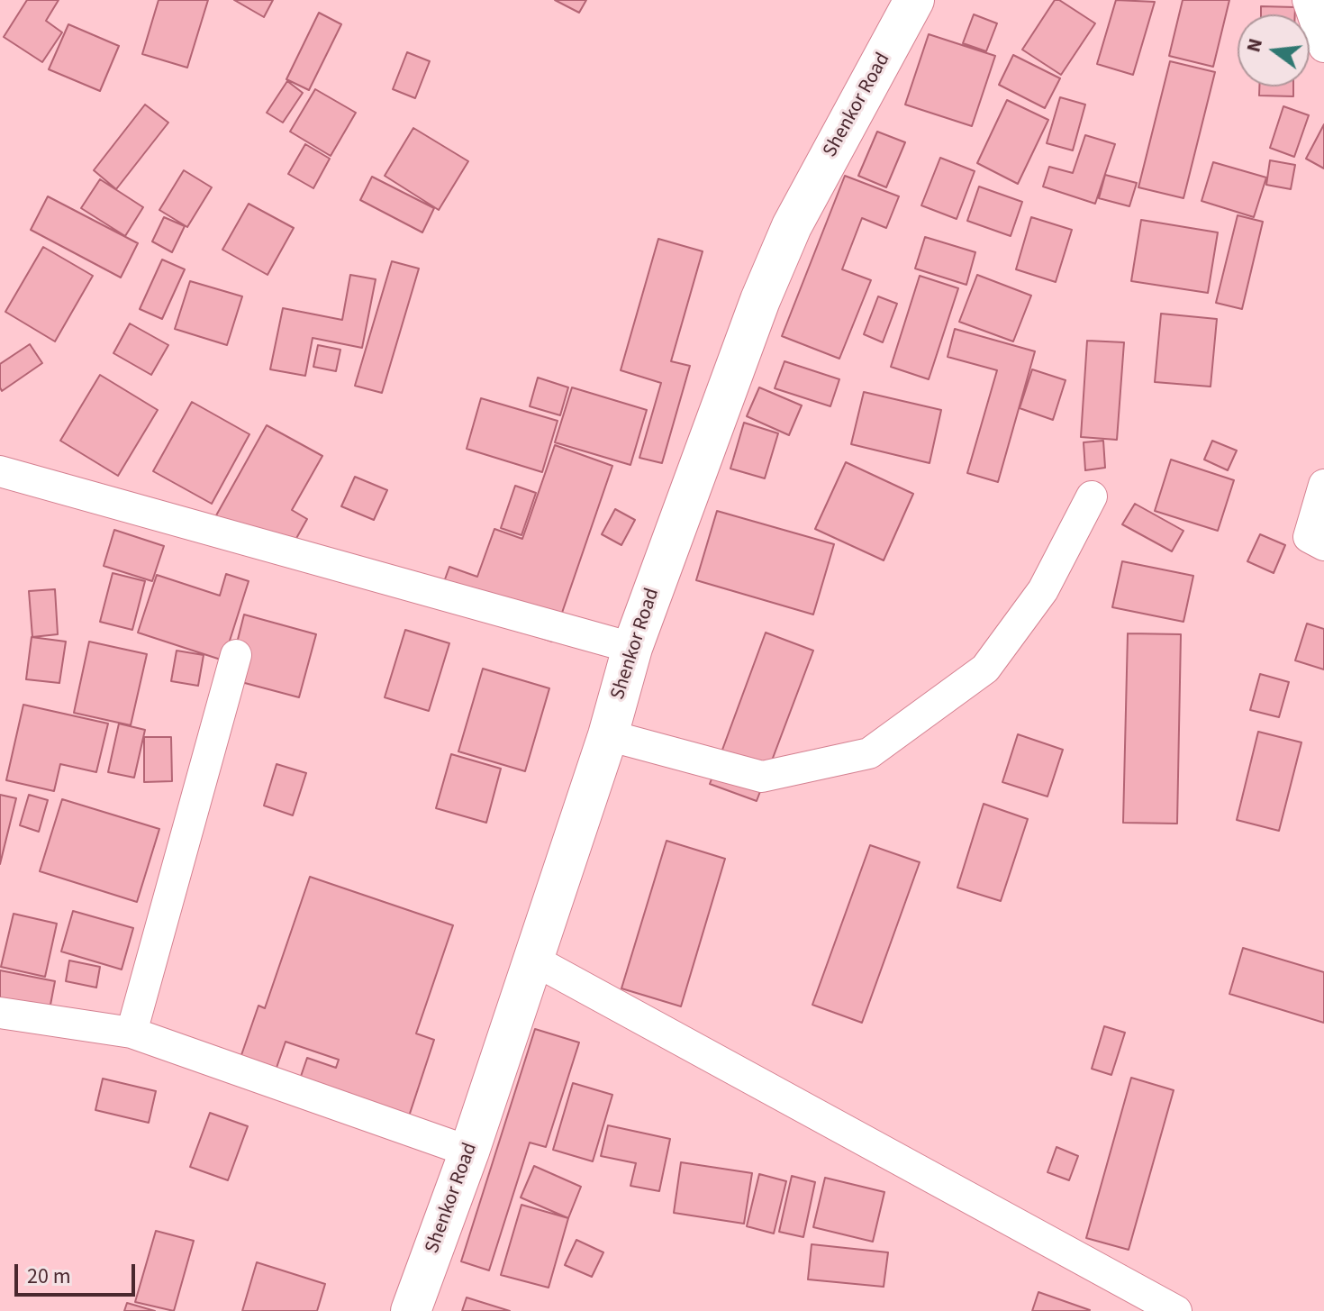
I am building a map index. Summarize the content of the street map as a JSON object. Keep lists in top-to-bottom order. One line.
{"streets":{"main road":["Shenkor Road"]},"scale_bar":"20 m","north":"left"}
